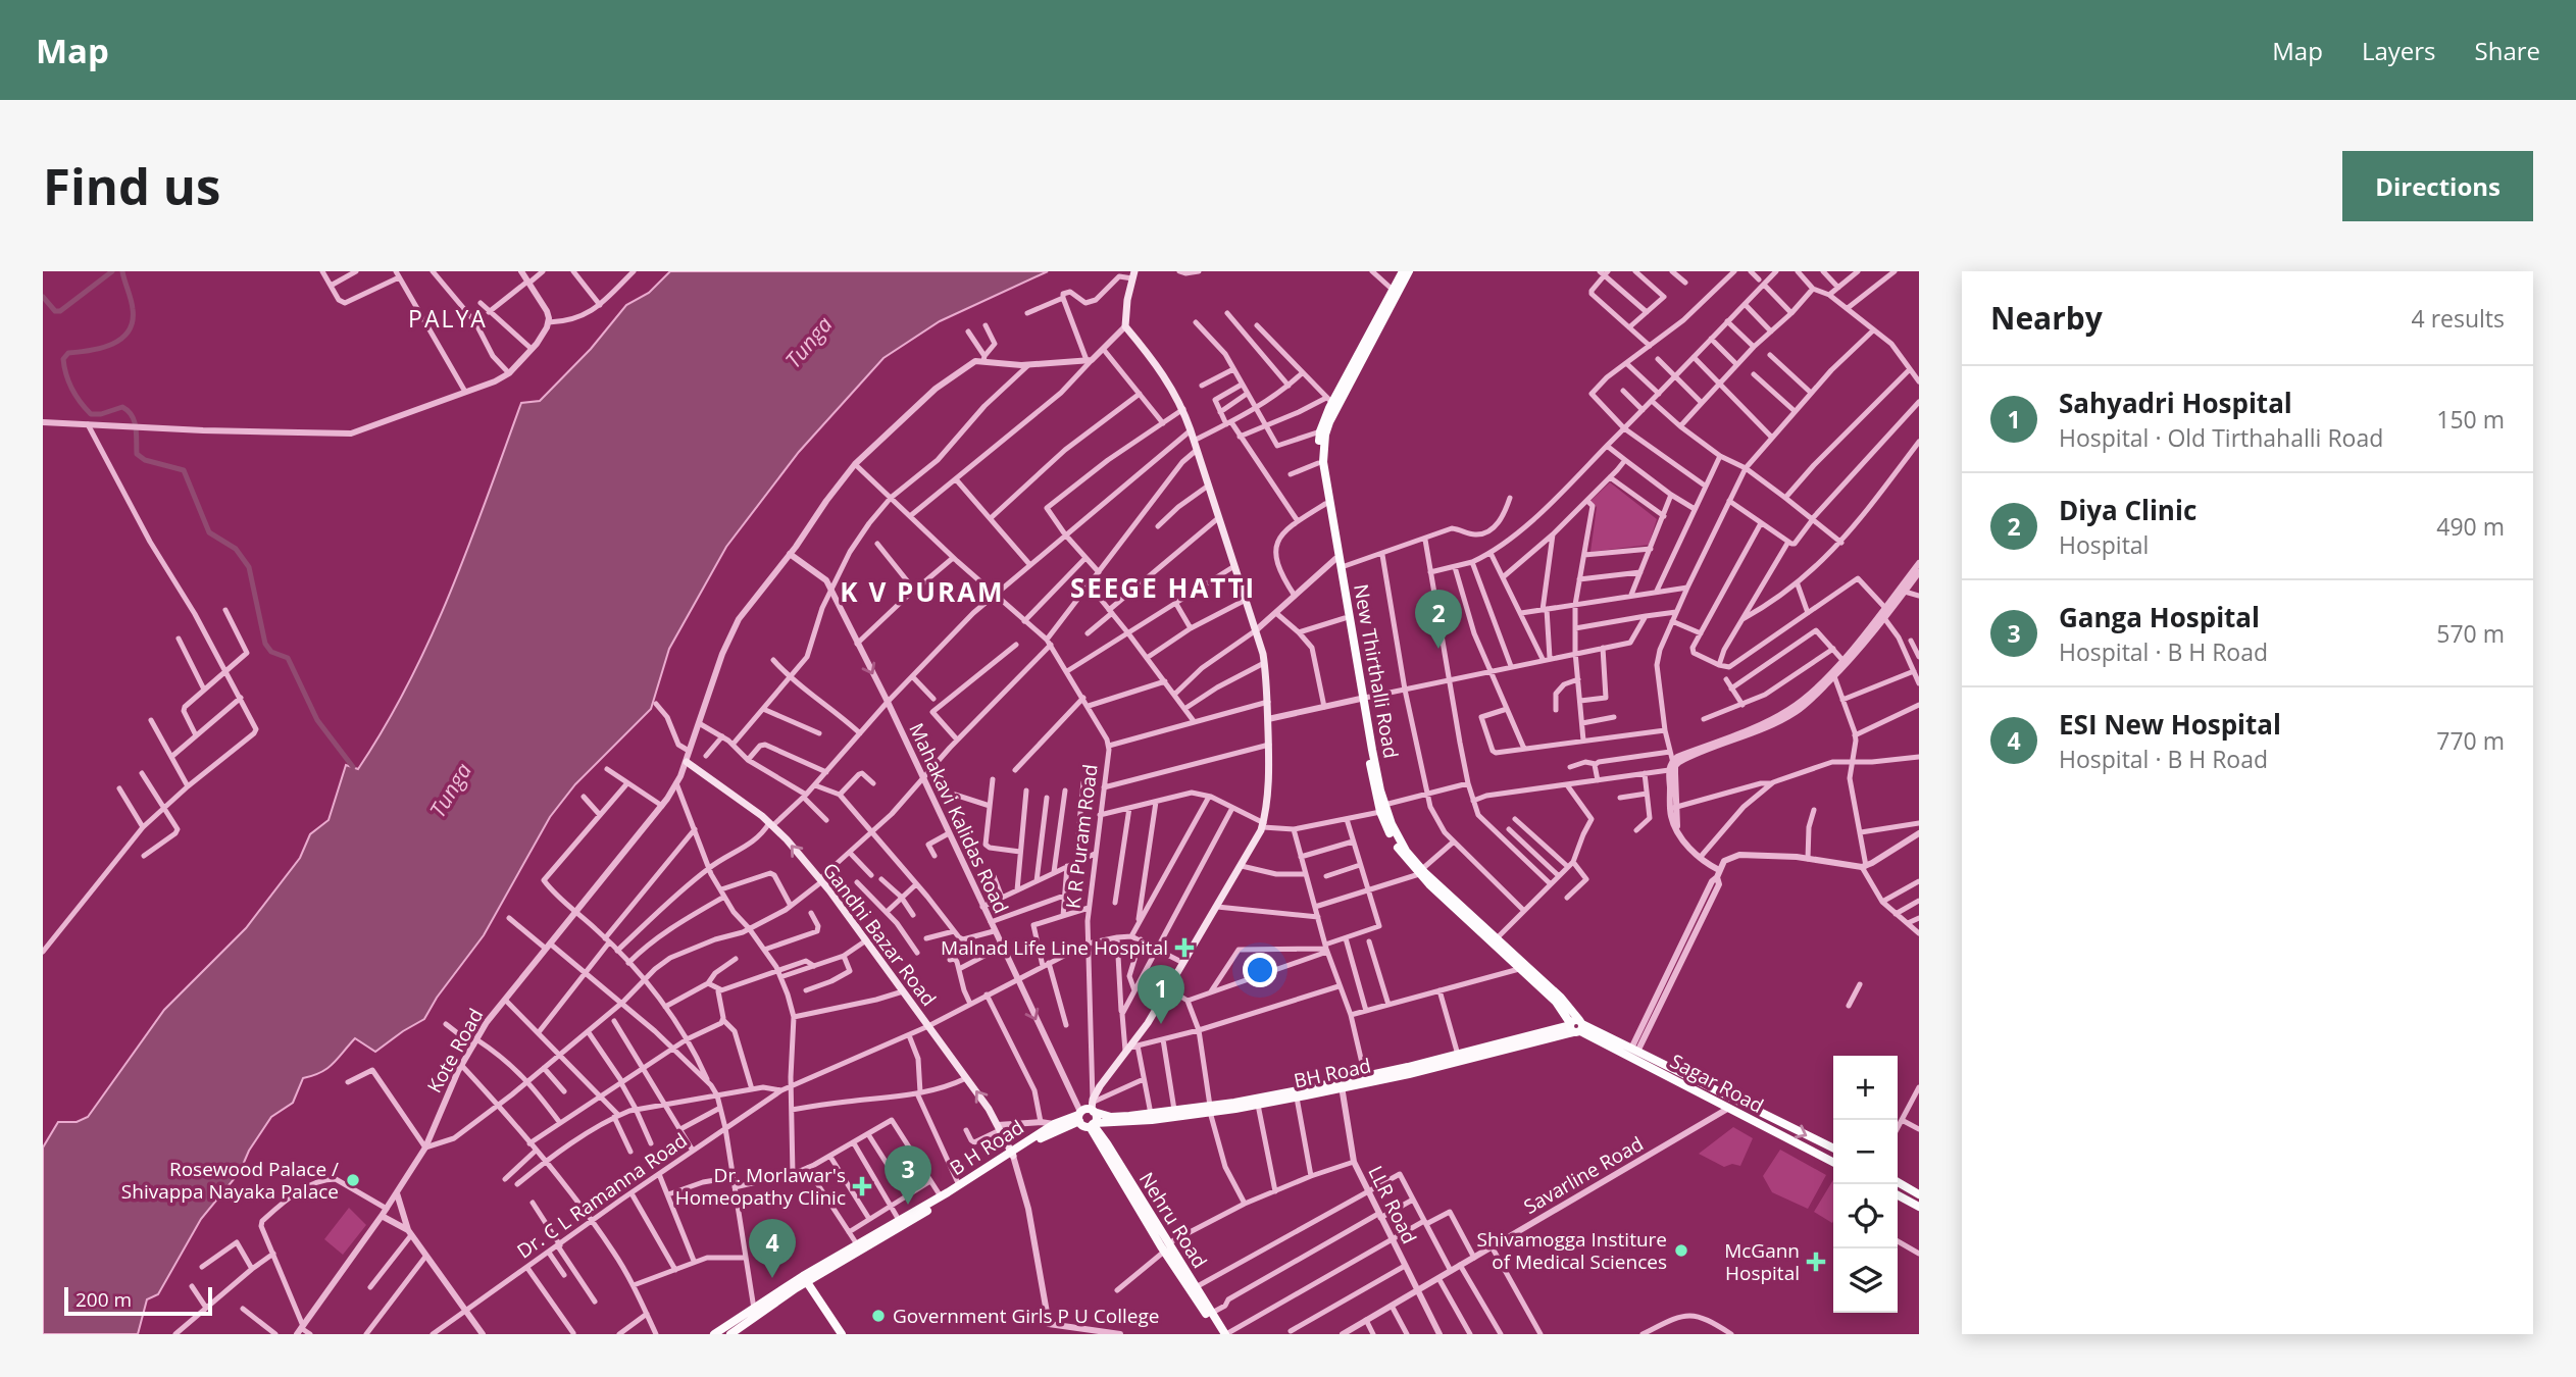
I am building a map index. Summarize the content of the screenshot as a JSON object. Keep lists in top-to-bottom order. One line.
{"streets":{"highway":["New Thirthalli Road","Sagar Road"],"main road":["Gandhi Bazar Road","BH Road","B H Road","Nehru Road"],"street":["Mahakavi Kalidas Road","K R Puram Road","Kote Road","Savarline Road","Dr. C L Ramanna Road","LLR Road"]},"crossings":[["New Thirthalli Road","BH Road"],["New Thirthalli Road","Sagar Road"],["Mahakavi Kalidas Road","Kote Road"],["Mahakavi Kalidas Road","BH Road"],["Mahakavi Kalidas Road","B H Road"],["Mahakavi Kalidas Road","Dr. C L Ramanna Road"],["K R Puram Road","Kote Road"],["K R Puram Road","BH Road"],["K R Puram Road","Dr. C L Ramanna Road"],["Gandhi Bazar Road","Kote Road"],["Gandhi Bazar Road","B H Road"],["Gandhi Bazar Road","Dr. C L Ramanna Road"],["BH Road","Sagar Road"],["BH Road","B H Road"],["BH Road","LLR Road"],["BH Road","Nehru Road"],["Sagar Road","Savarline Road"],["Savarline Road","LLR Road"]],"districts":["PALYA","SEEGE HATTI","K V PURAM"],"water":["Tunga"],"places":{"health":["Malnad Life Line Hospital","Dr. Morlawar's Homeopathy Clinic","McGann Hospital"],"other":["Rosewood Palace / Shivappa Nayaka Palace","Shivamogga Institure of Medical Sciences","Government Girls P U College"]},"scale_bar":"200 m","page":{"header":"Map","nav":["Map","Layers","Share"],"buttons":"Directions","title":"Find us","heading":["Nearby","4 results"],"list":[{"mark":"1","name":"Sahyadri Hospital","note":"Hospital · Old Tirthahalli Road","value":"150 m"},{"mark":"2","name":"Diya Clinic","note":"Hospital","value":"490 m"},{"mark":"3","name":"Ganga Hospital","note":"Hospital · B H Road","value":"570 m"},{"mark":"4","name":"ESI New Hospital","note":"Hospital · B H Road","value":"770 m"}],"pins":["2","1","3","4"],"map_buttons":["+","−"],"scale":"200 m"}}
